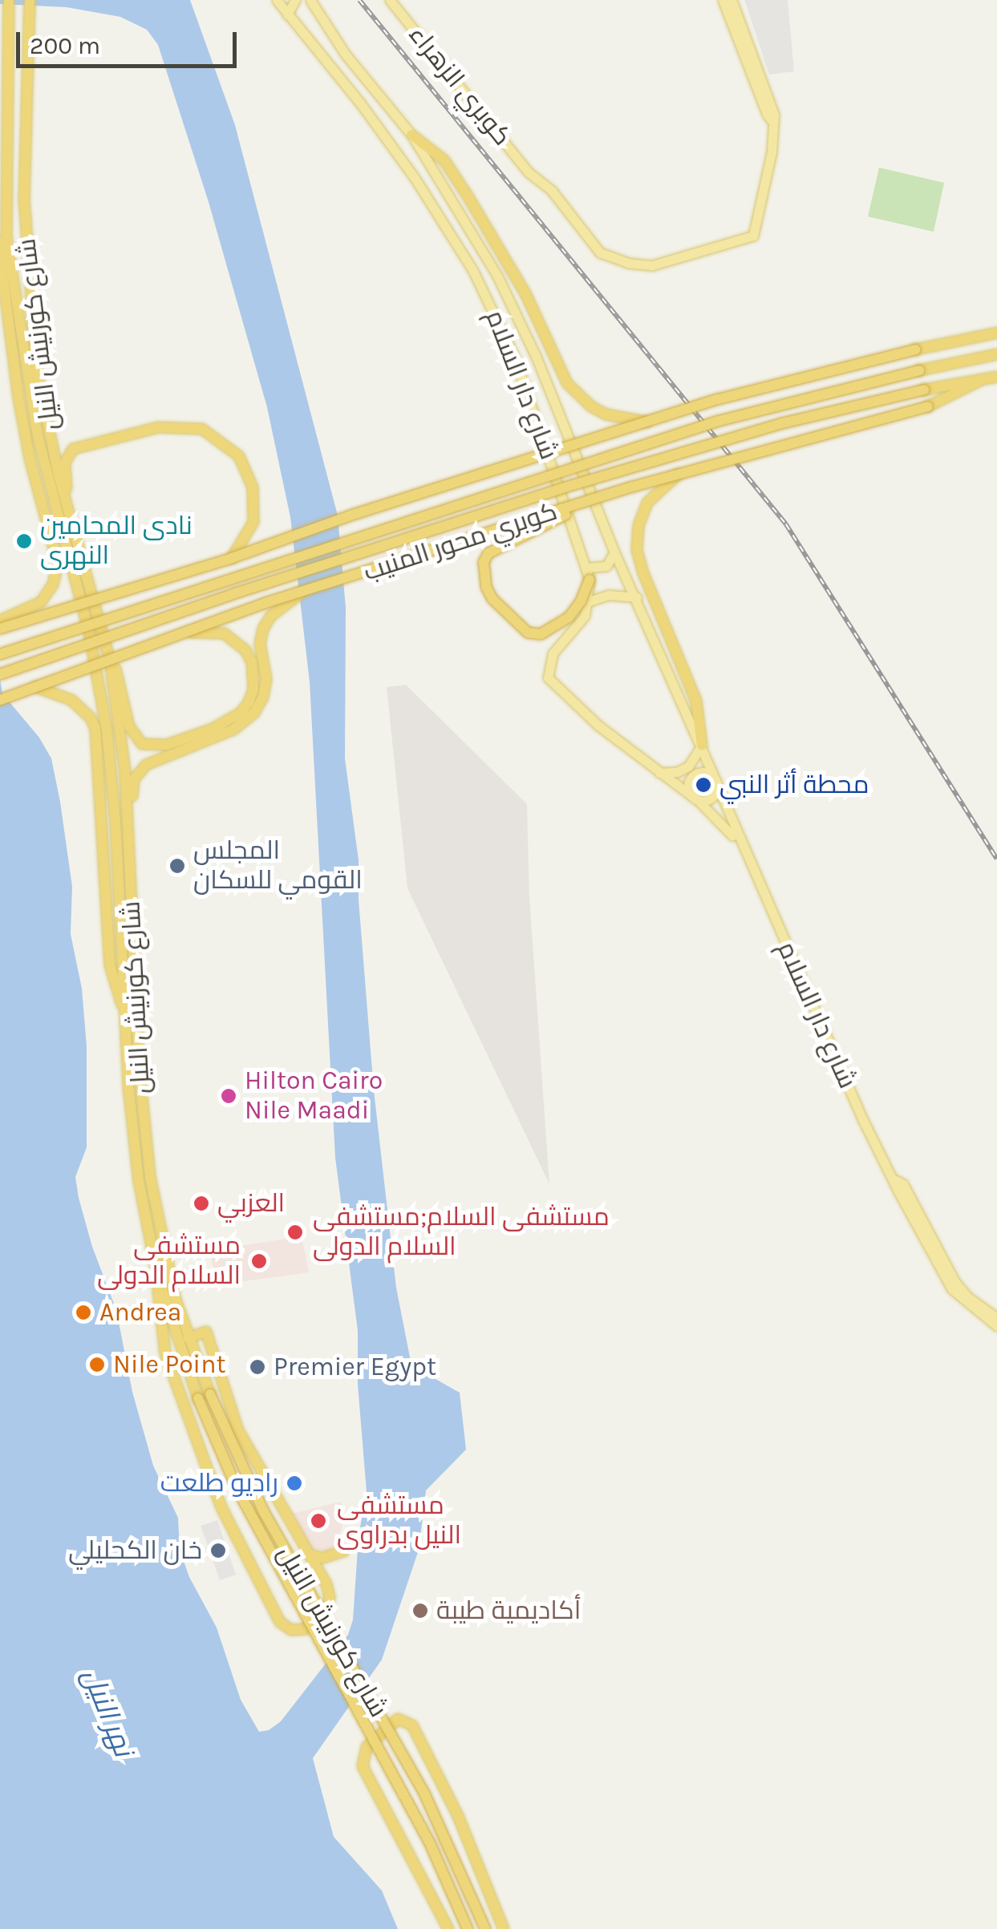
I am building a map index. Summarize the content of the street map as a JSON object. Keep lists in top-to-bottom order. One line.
{"streets":{"highway":["شارع كورنيش النيل","كوبري محور المنيب"],"main road":["كوبري الزهراء","شارع دار السلام"]},"water":["نهر النيل"],"places":["نادى المحامين النهرى","محطة أثر النبي","المجلس القومي للسكان","Hilton Cairo Nile Maadi","العزبي","مستشفى السلام;مستشفى السلام الدولى","مستشفى السلام الدولى","Andrea","Nile Point","Premier Egypt","راديو طلعت","مستشفى النيل بدراوى","خان الكحليلي","أكاديمية طيبة"],"scale_bar":"200 m"}
